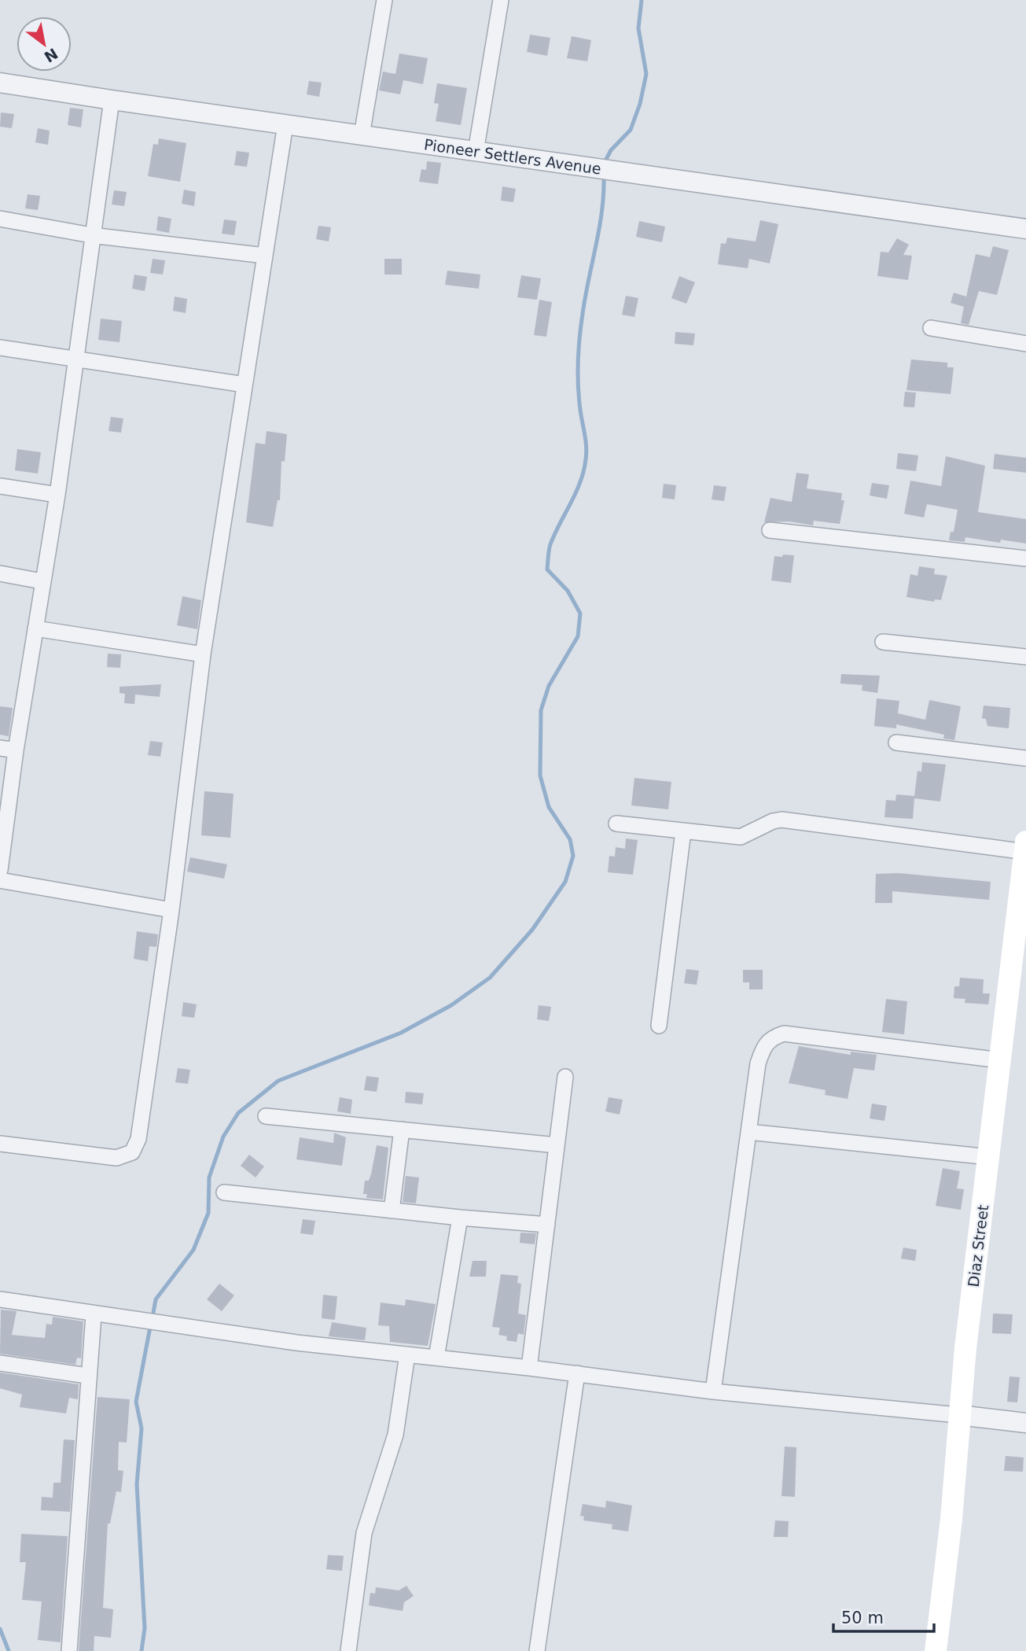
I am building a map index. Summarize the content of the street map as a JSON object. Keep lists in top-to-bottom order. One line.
{"streets":{"main road":["Diaz Street"],"street":["Pioneer Settlers Avenue"]},"scale_bar":"50 m","north":"bottom right"}
